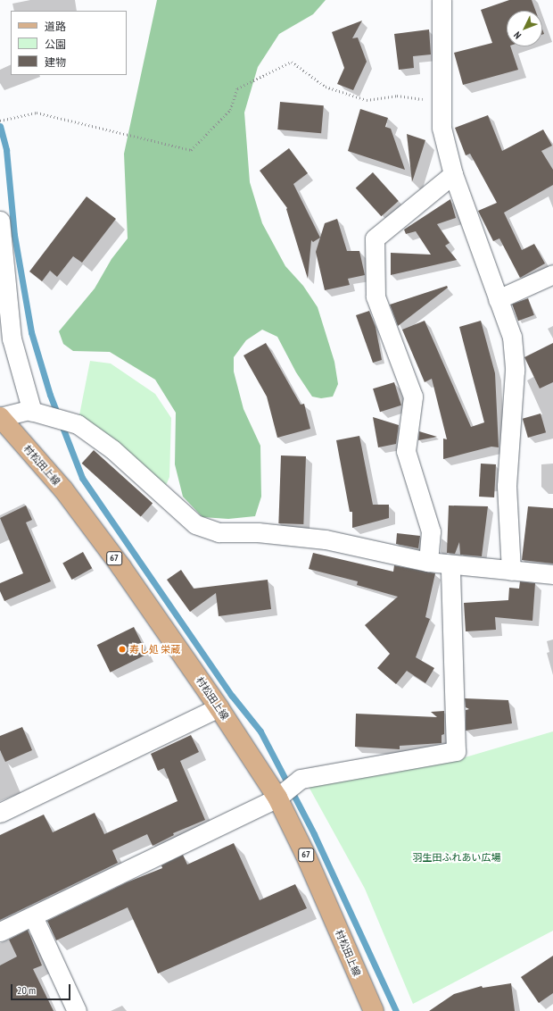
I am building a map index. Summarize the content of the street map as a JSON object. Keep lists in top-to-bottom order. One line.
{"streets":{"main road":["村松田上線","67"]},"parks":["羽生田ふれあい広場"],"places":["寿し処 栄蔵"],"legend":["道路","公園","建物"],"scale_bar":"20 m","north":"bottom left"}
